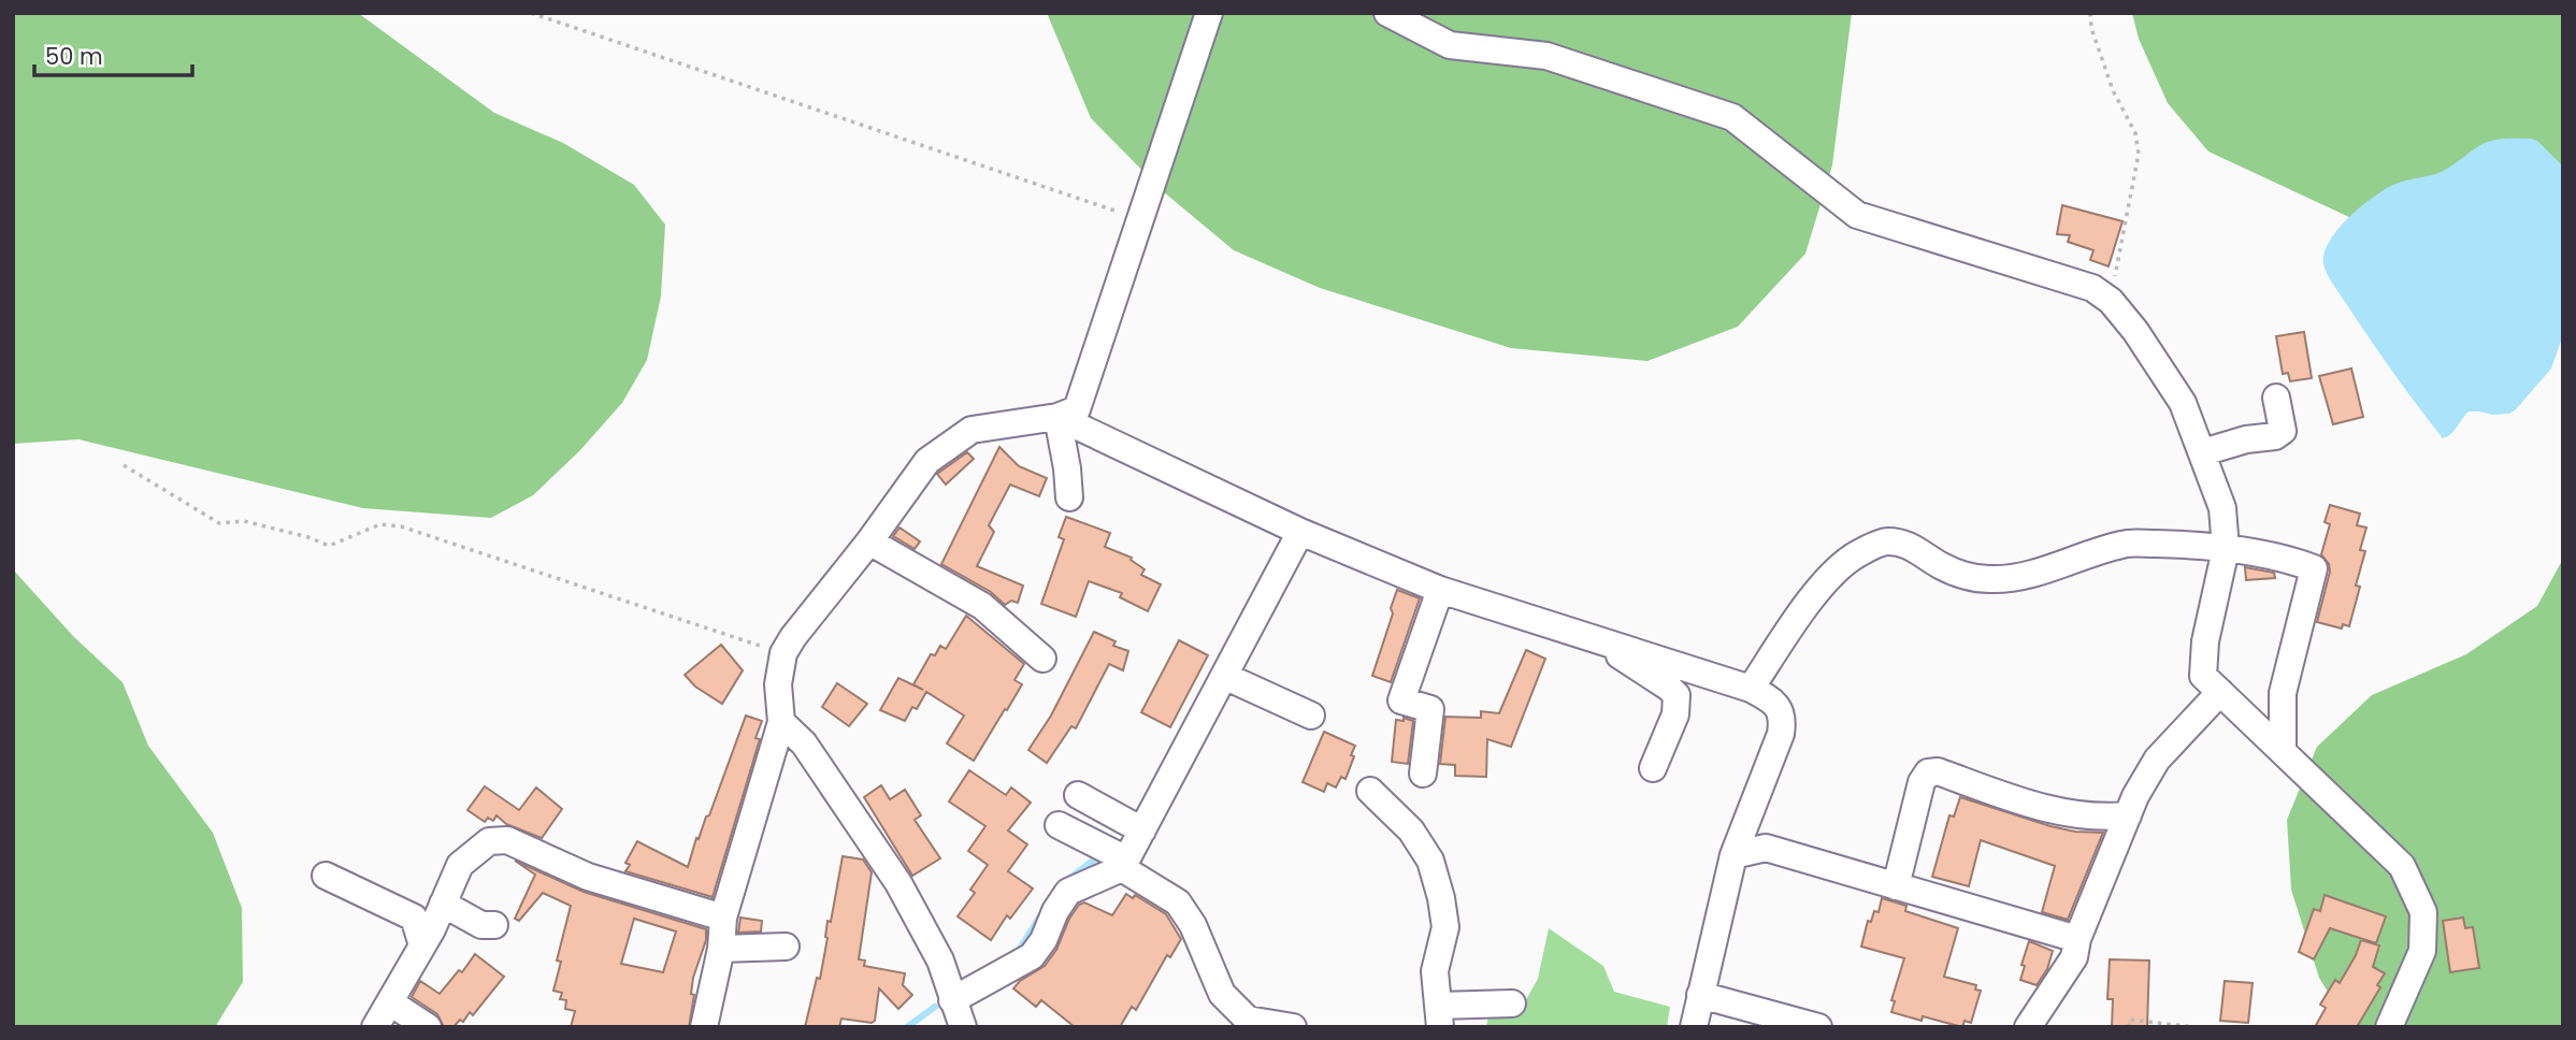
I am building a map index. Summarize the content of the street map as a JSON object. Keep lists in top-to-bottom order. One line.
{"scale_bar":"50 m"}
